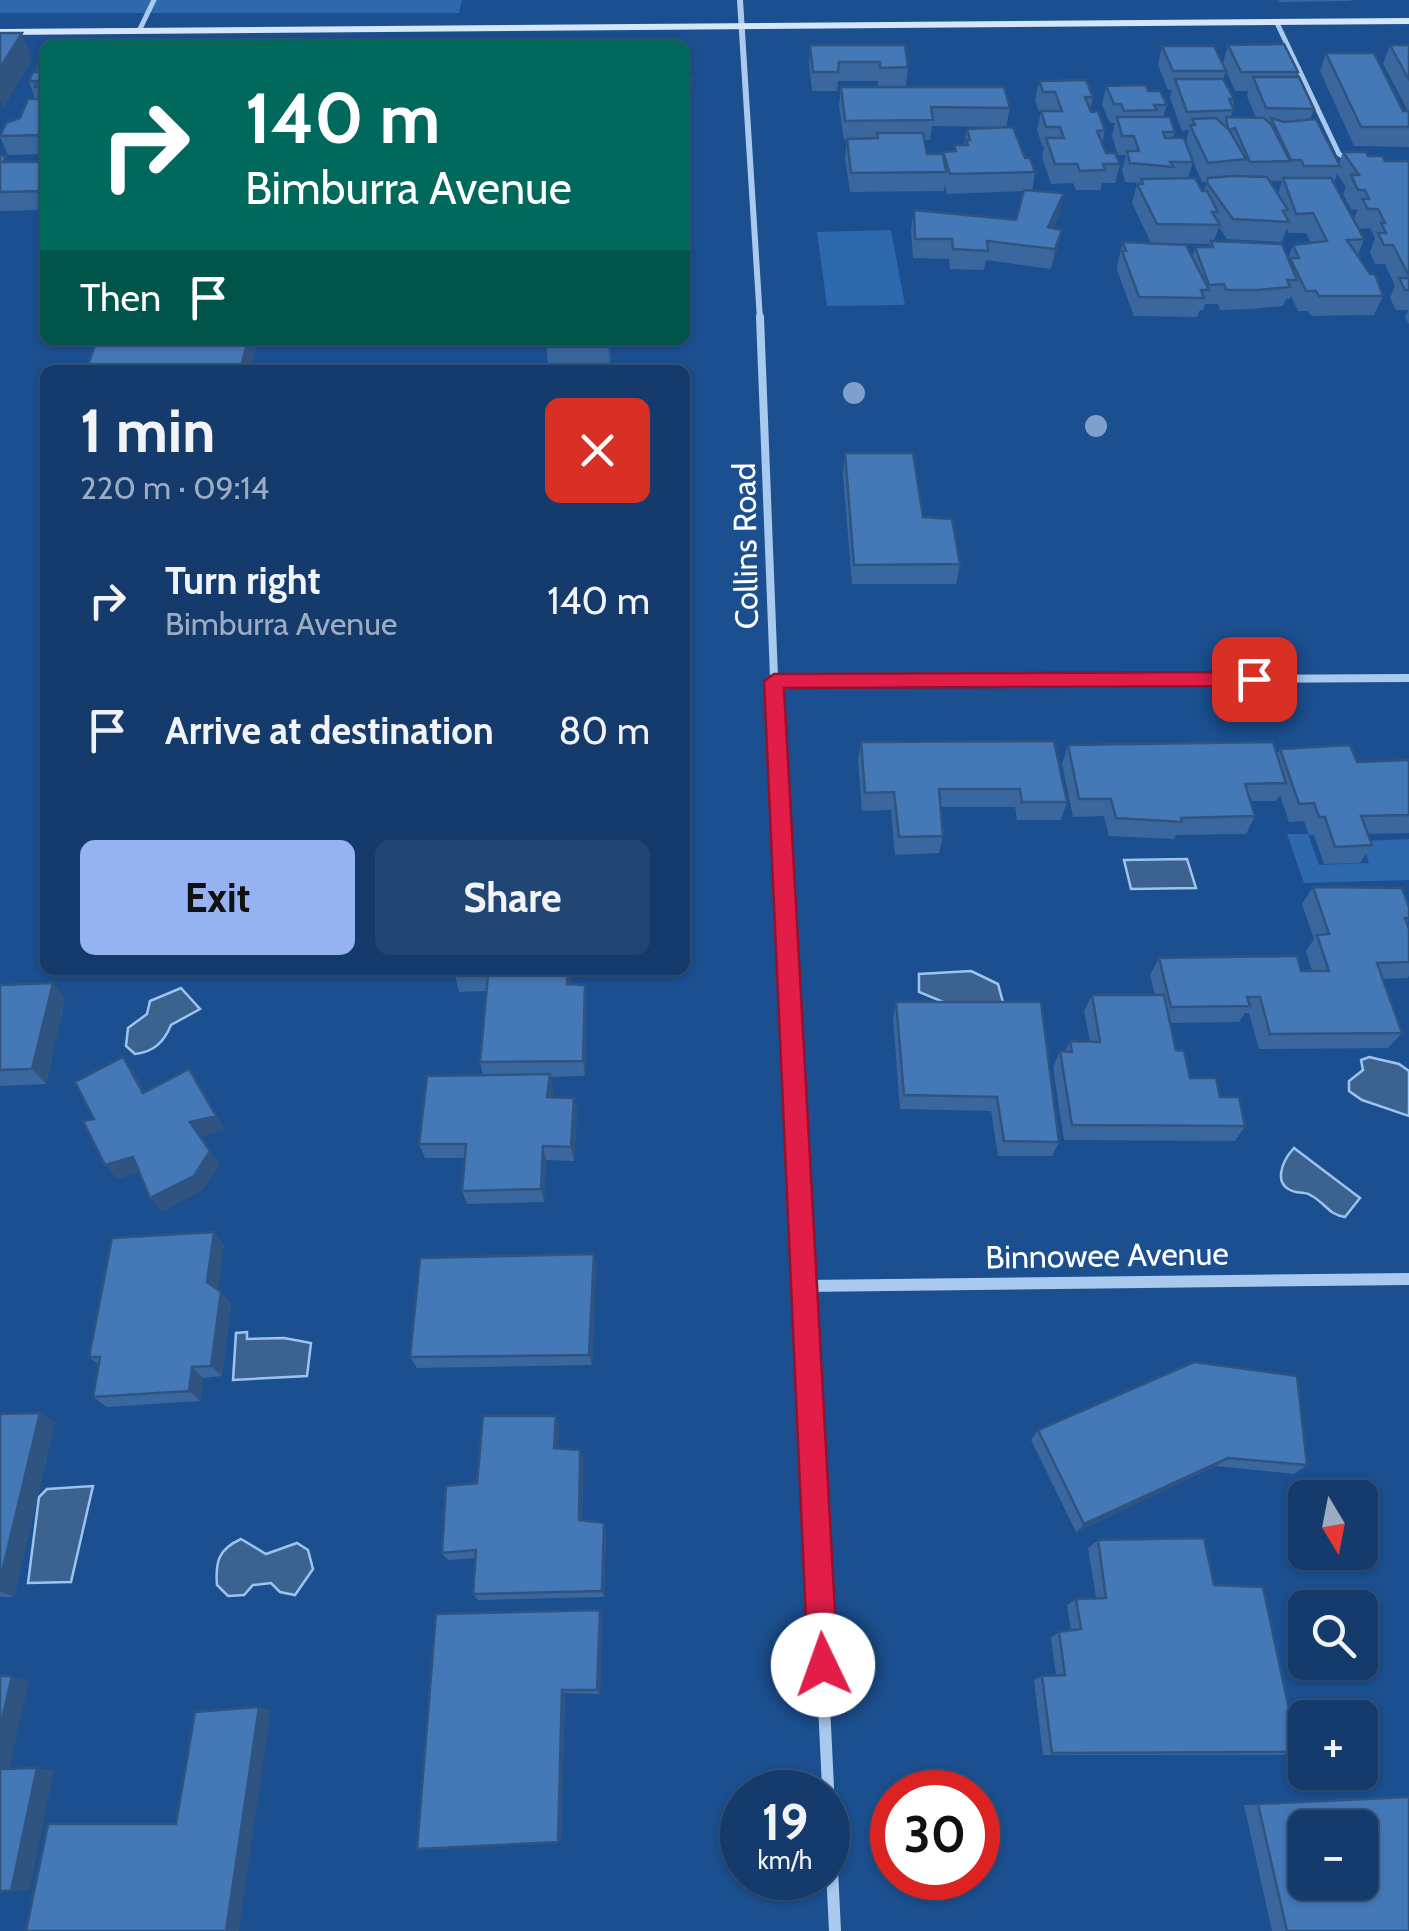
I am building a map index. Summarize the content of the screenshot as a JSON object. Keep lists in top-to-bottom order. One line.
{"streets":{"street":["Collins Road","Binnowee Avenue"]},"crossings":[["Collins Road","Binnowee Avenue"]],"north":"bottom","page":{"turn":["140 m","Bimburra Avenue"],"then":"Then","heading":["1 min","220 m · 09:14"],"list":[{"name":"Turn right","note":"Bimburra Avenue","value":"140 m"},{"name":"Arrive at destination","value":"80 m"}],"buttons":["Exit","Share"],"map_buttons":["+","−"],"speed":"19 km/h","limit":"30"}}
